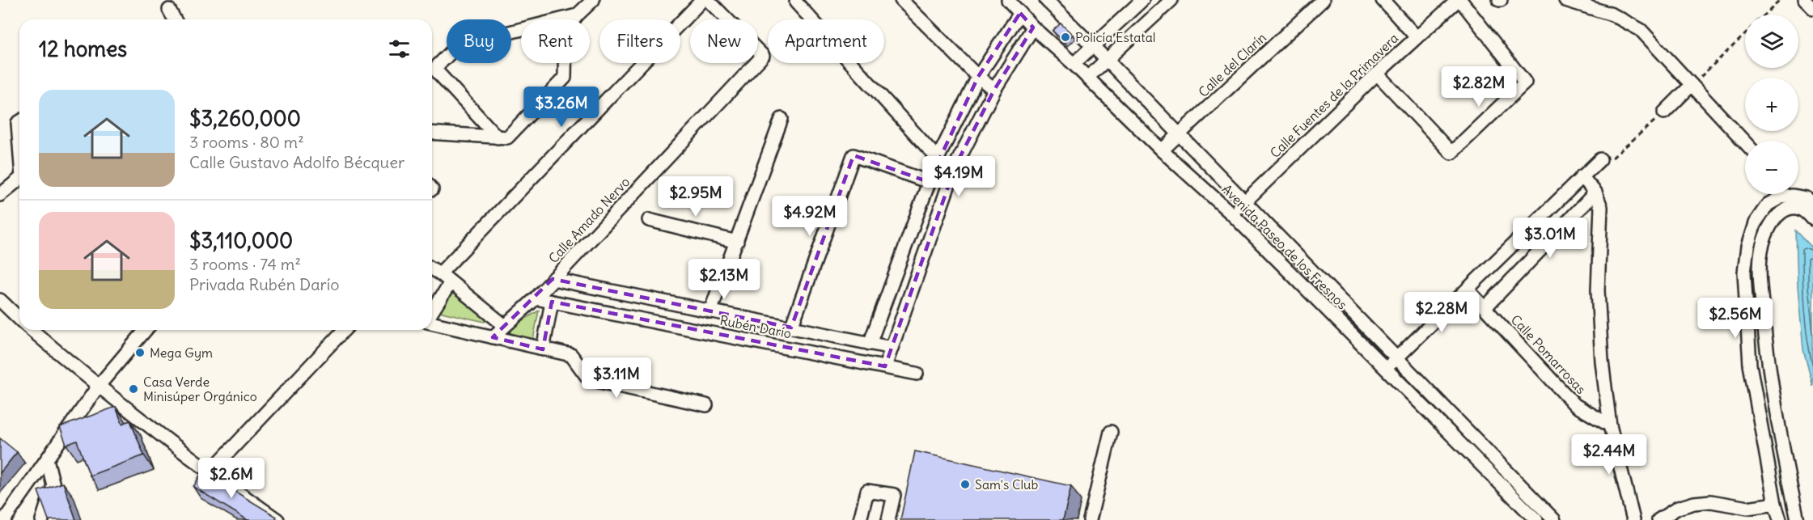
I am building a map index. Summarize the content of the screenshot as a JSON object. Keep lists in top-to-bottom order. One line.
{"streets":{"street":["Calle del Clarín","Calle Fuentes de la Primavera","Calle Amado Nervo","Avenida Paseo de los Fresnos","Rubén Darío","Calle Pomarrosas"]},"crossings":[["Calle del Clarín","Avenida Paseo de los Fresnos"],["Calle Fuentes de la Primavera","Avenida Paseo de los Fresnos"],["Calle Amado Nervo","Rubén Darío"]],"places":["Policía Estatal","Mega Gym","Casa Verde Minisúper Orgánico","Sam's Club"],"page":{"map_buttons":["+","−"],"chip":["Buy","Rent","Filters","New","Apartment"],"heading":"12 homes","price":["$2.82M","$3.26M","$4.19M","$2.95M","$4.92M","$3.01M","$2.13M","$2.28M","$2.56M","$3.11M","$2.44M","$2.6M"],"list":[{"name":"$3,260,000","note":"3 rooms · 80 m² · Calle Gustavo Adolfo Bécquer"},{"name":"$3,110,000","note":"3 rooms · 74 m² · Privada Rubén Darío"}]}}
